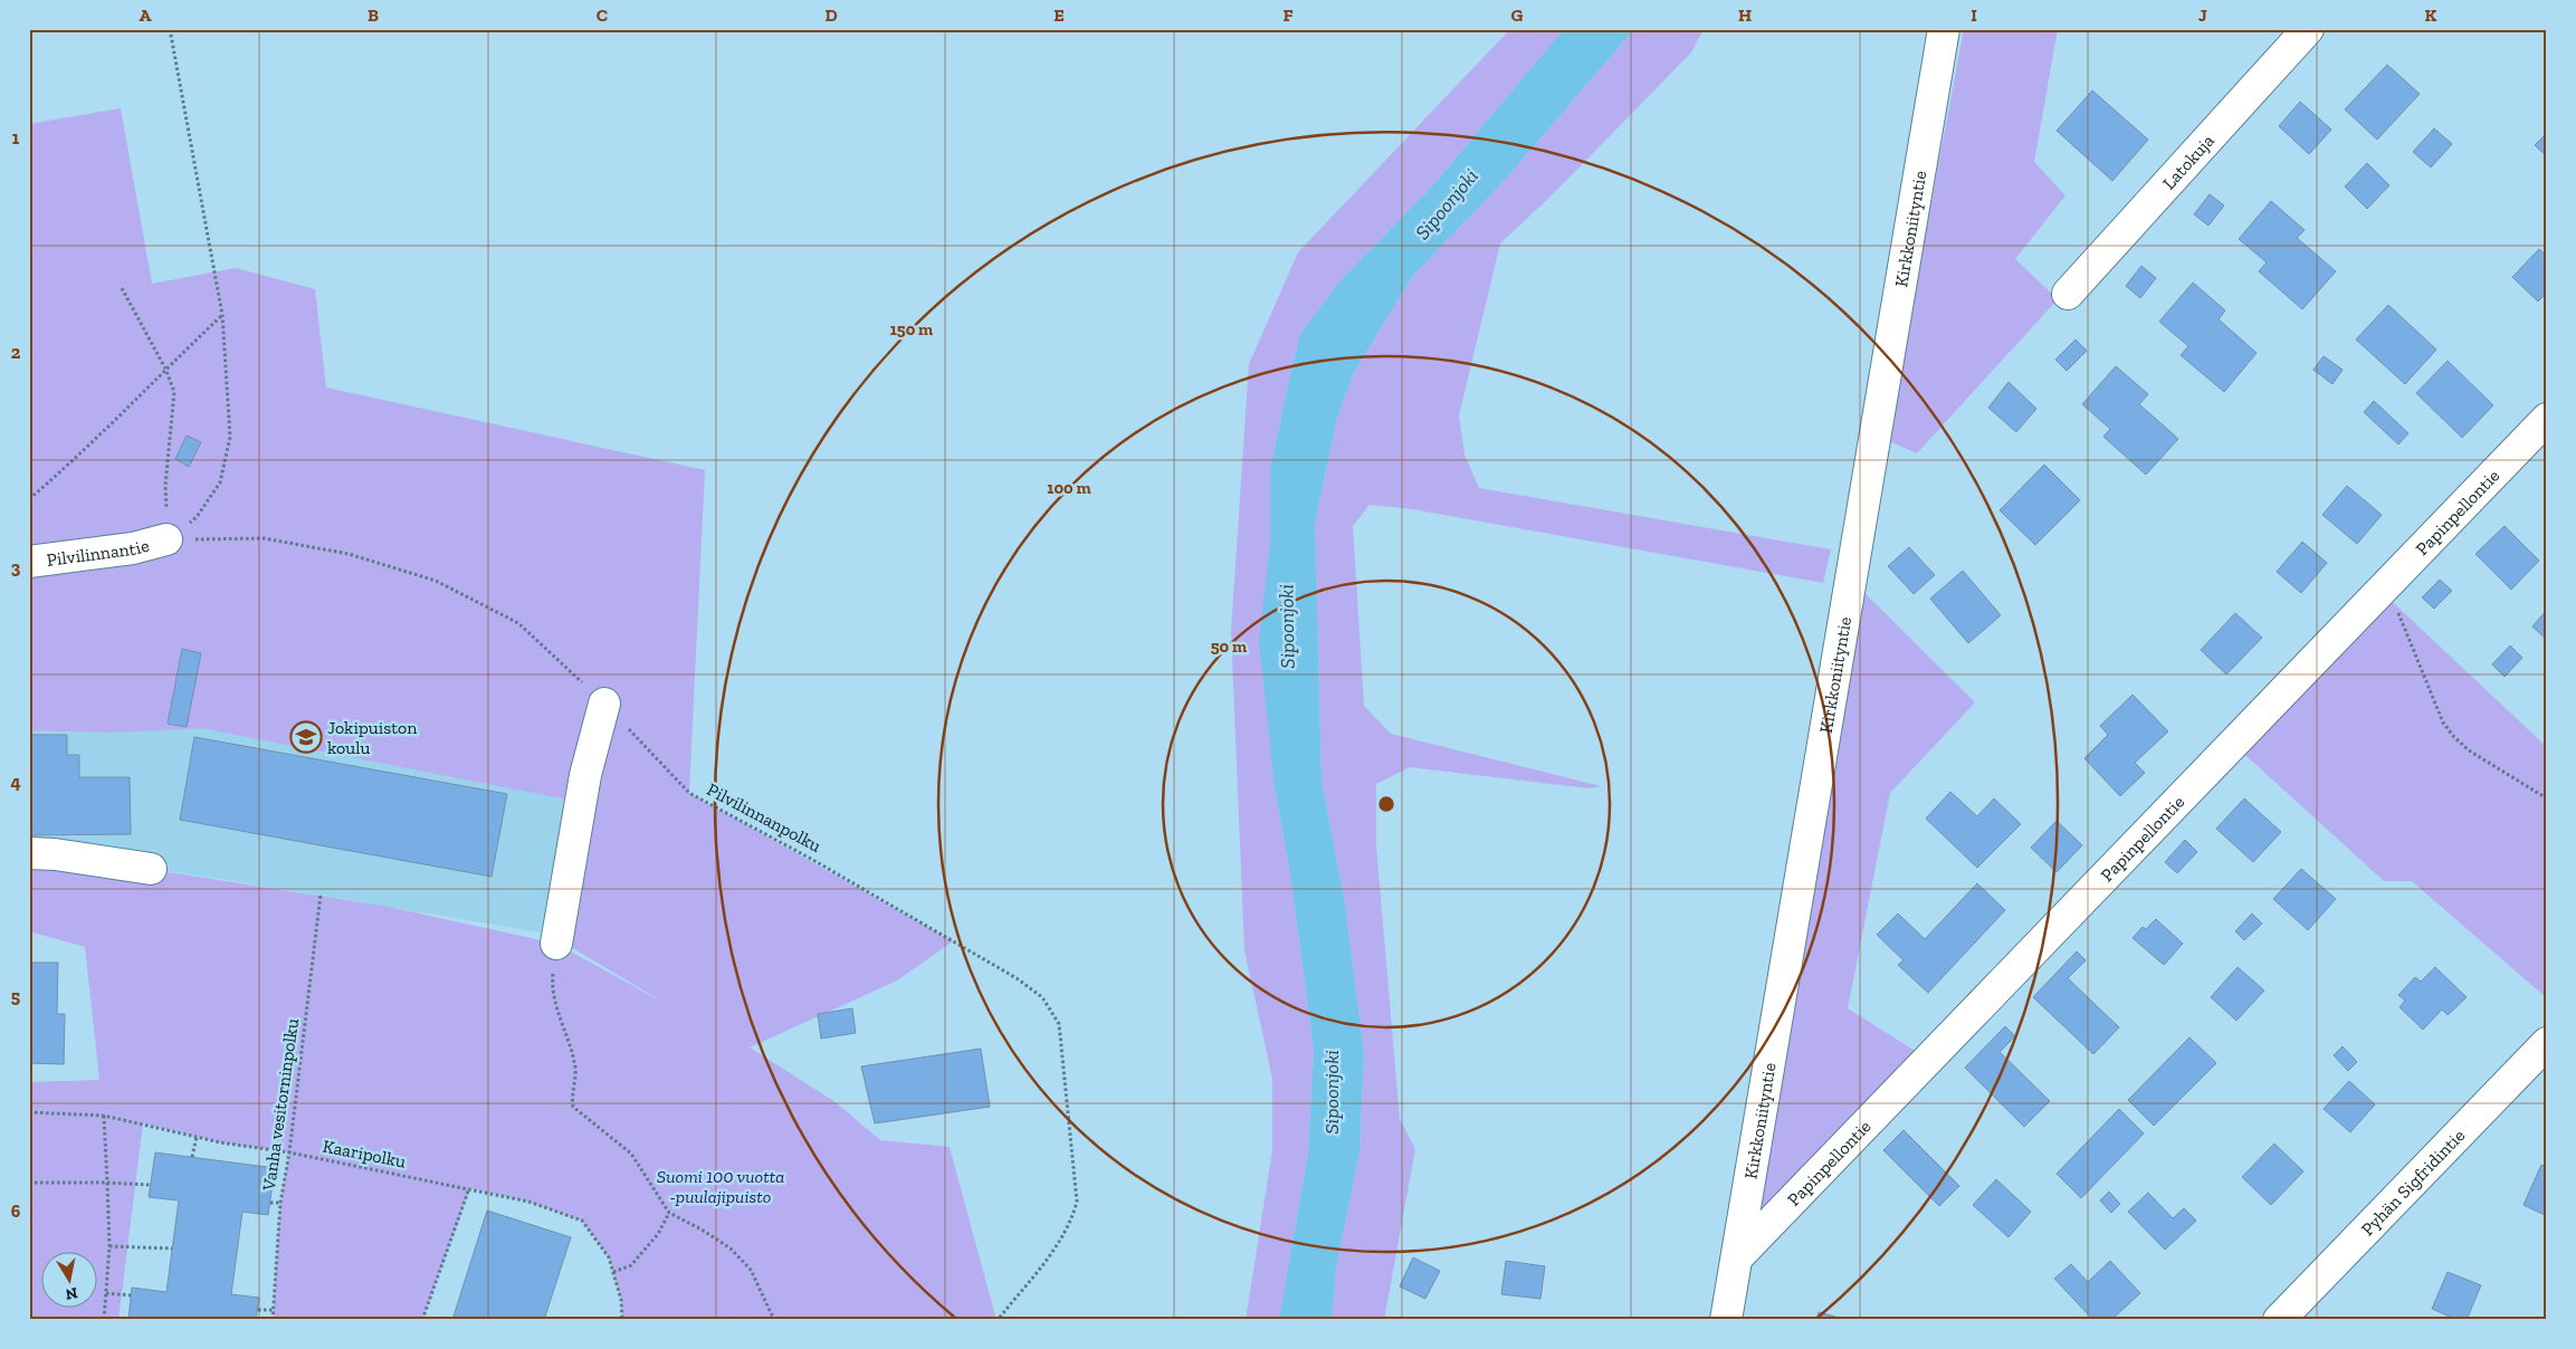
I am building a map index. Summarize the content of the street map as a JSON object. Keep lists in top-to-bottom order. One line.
{"streets":{"street":["Latokuja","Kirkkoniityntie","Papinpellontie","Pilvilinnantie","Pyhän Sigfridintie"],"path":["Pilvilinnanpolku","Vanha vesitorninpolku","Kaaripolku"]},"crossings":[["Kirkkoniityntie","Papinpellontie"],["Pilvilinnantie","Pilvilinnanpolku"],["Vanha vesitorninpolku","Kaaripolku"]],"water":["Sipoonjoki"],"parks":["Suomi 100 vuotta -puulajipuisto"],"places":{"school or university":["Jokipuiston koulu"]},"north":"bottom","grid":{"columns":["A","B","C","D","E","F","G","H","I","J","K"],"rows":["1","2","3","4","5","6"]},"rings":["150 m","100 m","50 m"]}
